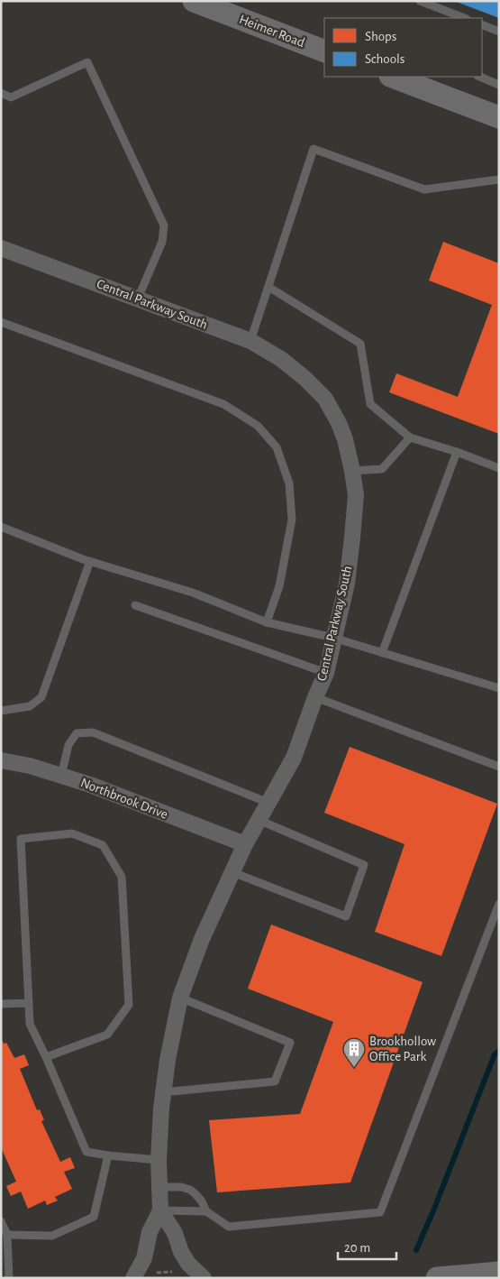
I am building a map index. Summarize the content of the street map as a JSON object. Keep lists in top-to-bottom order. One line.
{"streets":{"street":["Heimer Road","Central Parkway South","Northbrook Drive"]},"crossings":[["Central Parkway South","Northbrook Drive"]],"places":{"building":["Brookhollow Office Park"]},"legend":["Shops","Schools"],"scale_bar":"20 m"}
